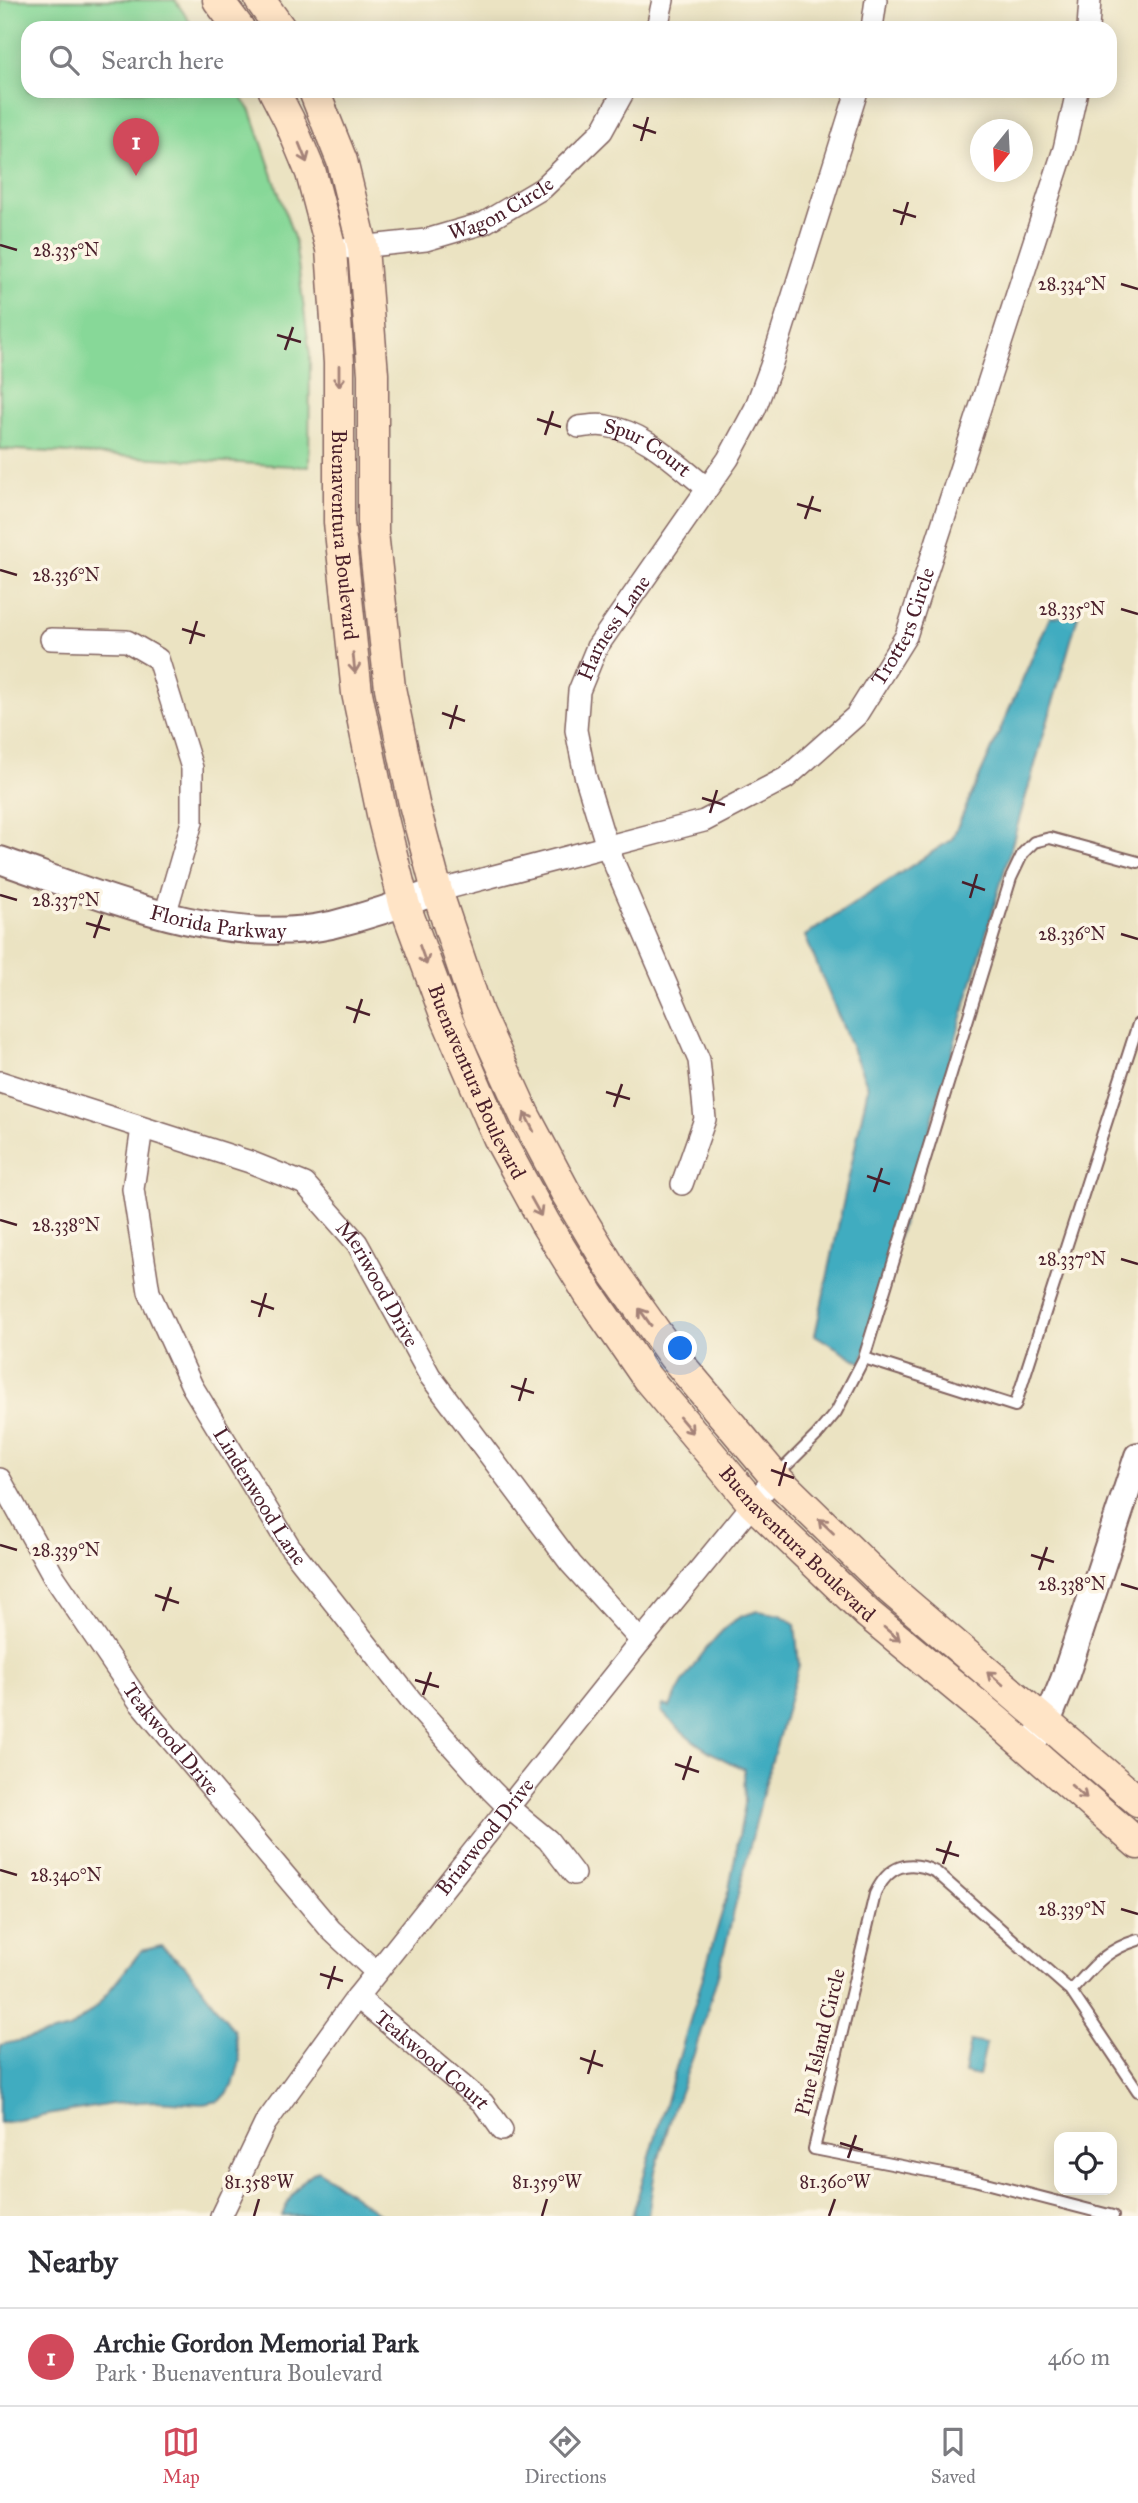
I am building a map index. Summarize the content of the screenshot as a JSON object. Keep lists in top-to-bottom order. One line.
{"streets":{"main road":["Buenaventura Boulevard"],"street":["Wagon Circle","Spur Court","Trotters Circle","Harness Lane","Florida Parkway","Meriwood Drive","Lindenwood Lane","Teakwood Drive","Briarwood Drive","Teakwood Court"],"lane":["Pine Island Circle"]},"crossings":[["Wagon Circle","Buenaventura Boulevard"],["Spur Court","Harness Lane"],["Buenaventura Boulevard","Trotters Circle"],["Buenaventura Boulevard","Florida Parkway"],["Buenaventura Boulevard","Briarwood Drive"],["Trotters Circle","Harness Lane"],["Trotters Circle","Florida Parkway"],["Meriwood Drive","Lindenwood Lane"],["Meriwood Drive","Briarwood Drive"],["Lindenwood Lane","Briarwood Drive"],["Teakwood Drive","Briarwood Drive"],["Briarwood Drive","Teakwood Court"]],"north":"bottom","page":{"search":"Search here","pins":"1","heading":"Nearby","list":[{"mark":"1","name":"Archie Gordon Memorial Park","note":"Park · Buenaventura Boulevard","value":"460 m"}],"nav":["Map","Directions","Saved"]},"coordinates":["28.335°N","28.334°N","28.336°N","28.337°N","28.338°N","28.339°N","28.340°N","81.358°W","81.359°W","81.360°W"]}
